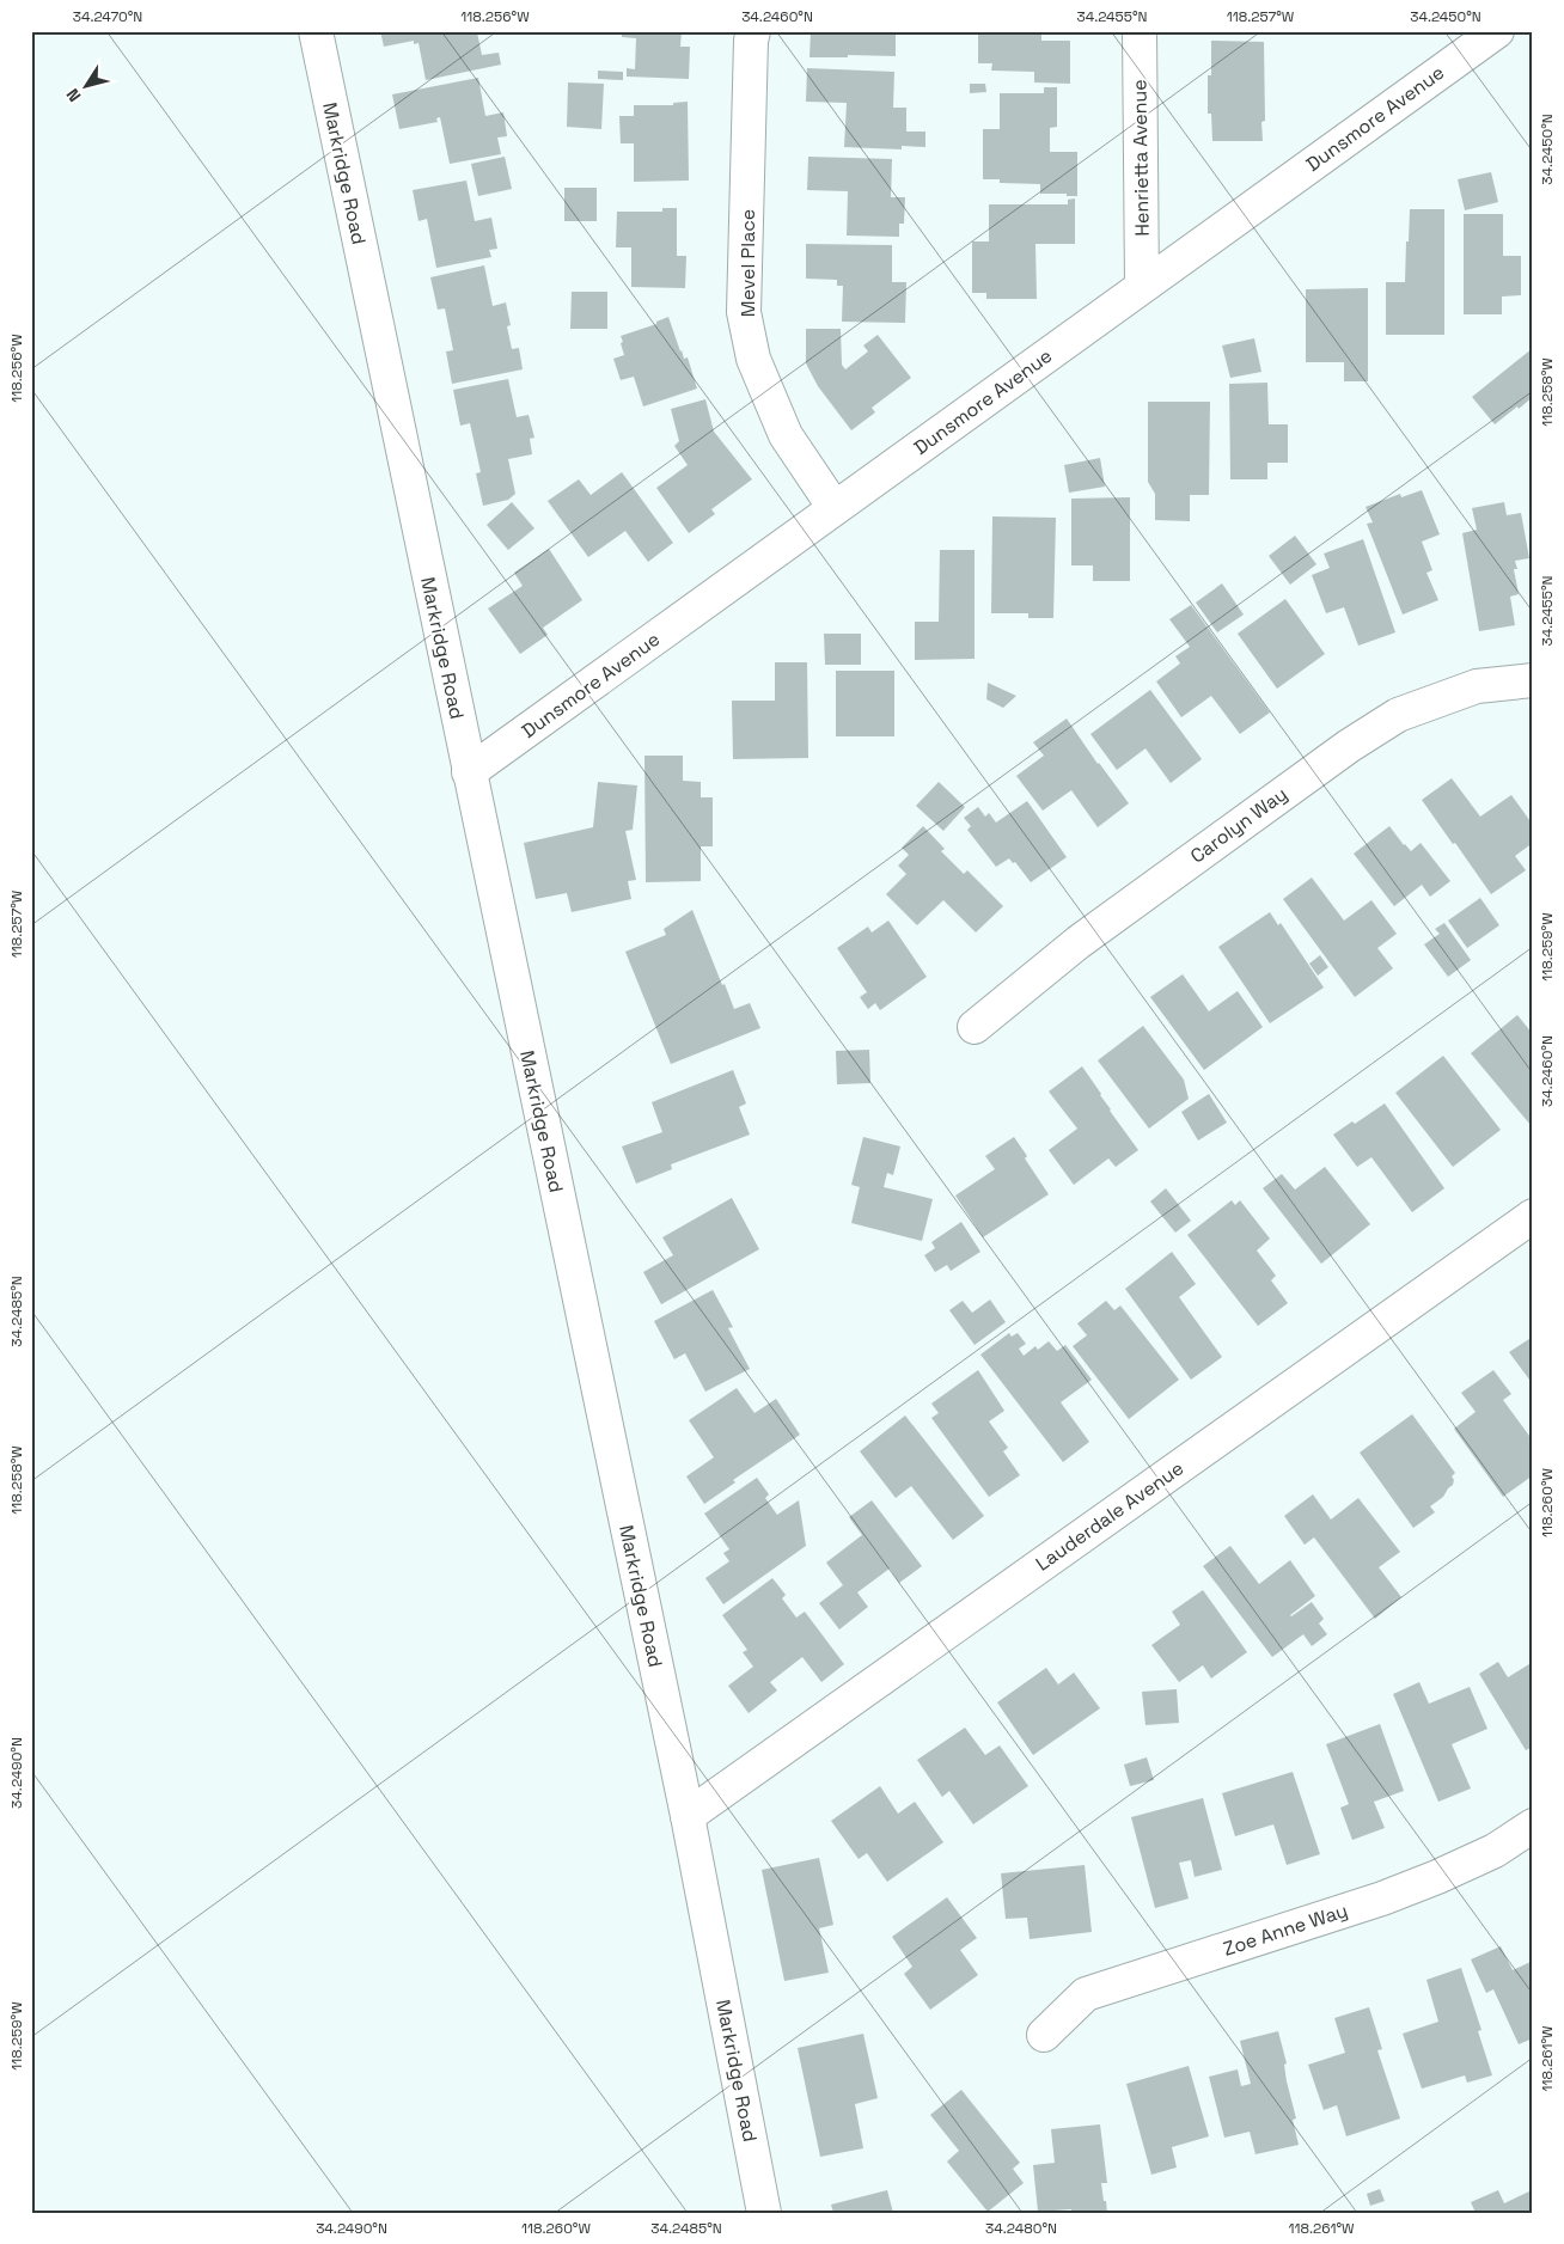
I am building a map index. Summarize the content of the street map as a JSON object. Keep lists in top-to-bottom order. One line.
{"streets":{"street":["Dunsmore Avenue","Henrietta Avenue","Markridge Road","Mevel Place","Carolyn Way","Lauderdale Avenue","Zoe Anne Way"]},"crossings":[["Dunsmore Avenue","Henrietta Avenue"],["Dunsmore Avenue","Markridge Road"],["Dunsmore Avenue","Mevel Place"],["Markridge Road","Lauderdale Avenue"]],"north":"bottom left","coordinates":["34.2470°N","118.256°W","34.2460°N","34.2455°N","118.257°W","34.2450°N","118.258°W","118.259°W","34.2485°N","118.260°W","34.2490°N","118.261°W","34.2480°N"]}
